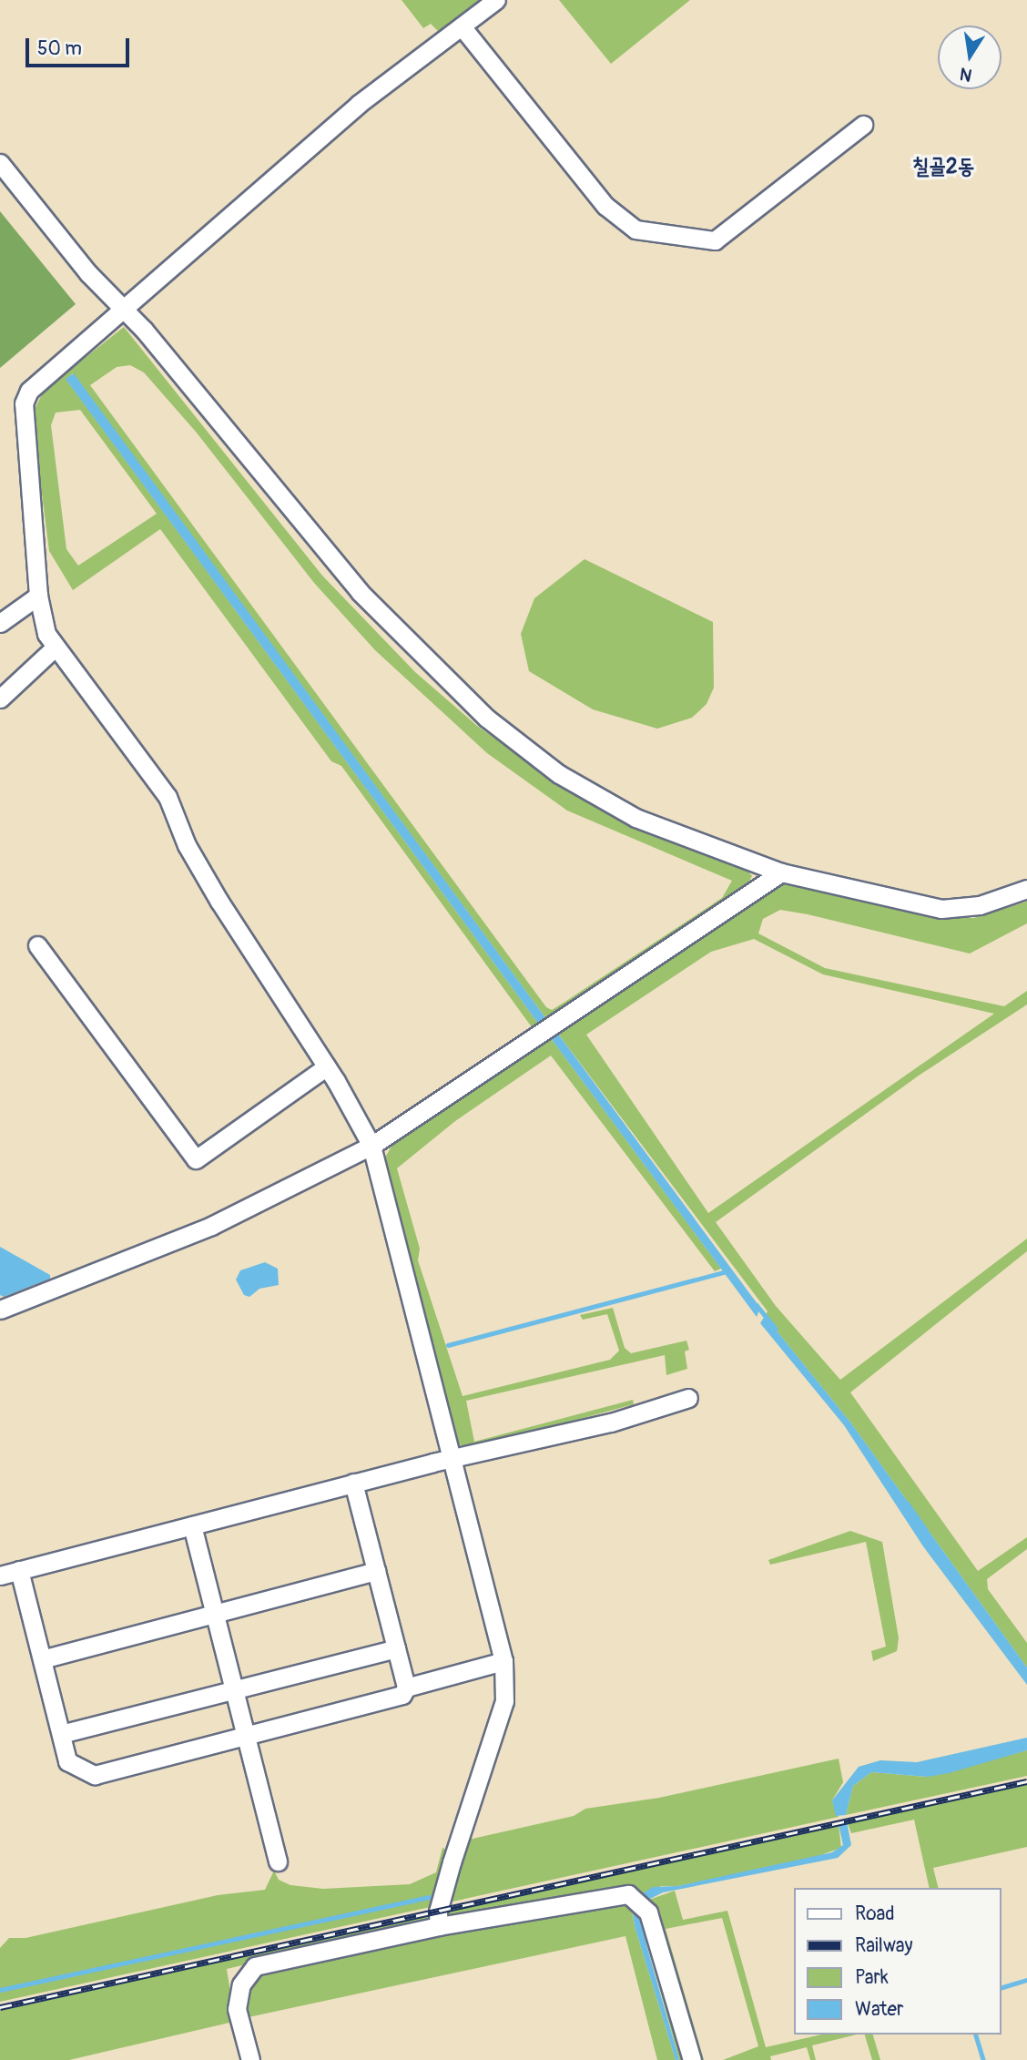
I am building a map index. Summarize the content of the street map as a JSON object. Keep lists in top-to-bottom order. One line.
{"districts":["칠골2동"],"legend":["Road","Railway","Park","Water"],"scale_bar":"50 m","north":"bottom"}
